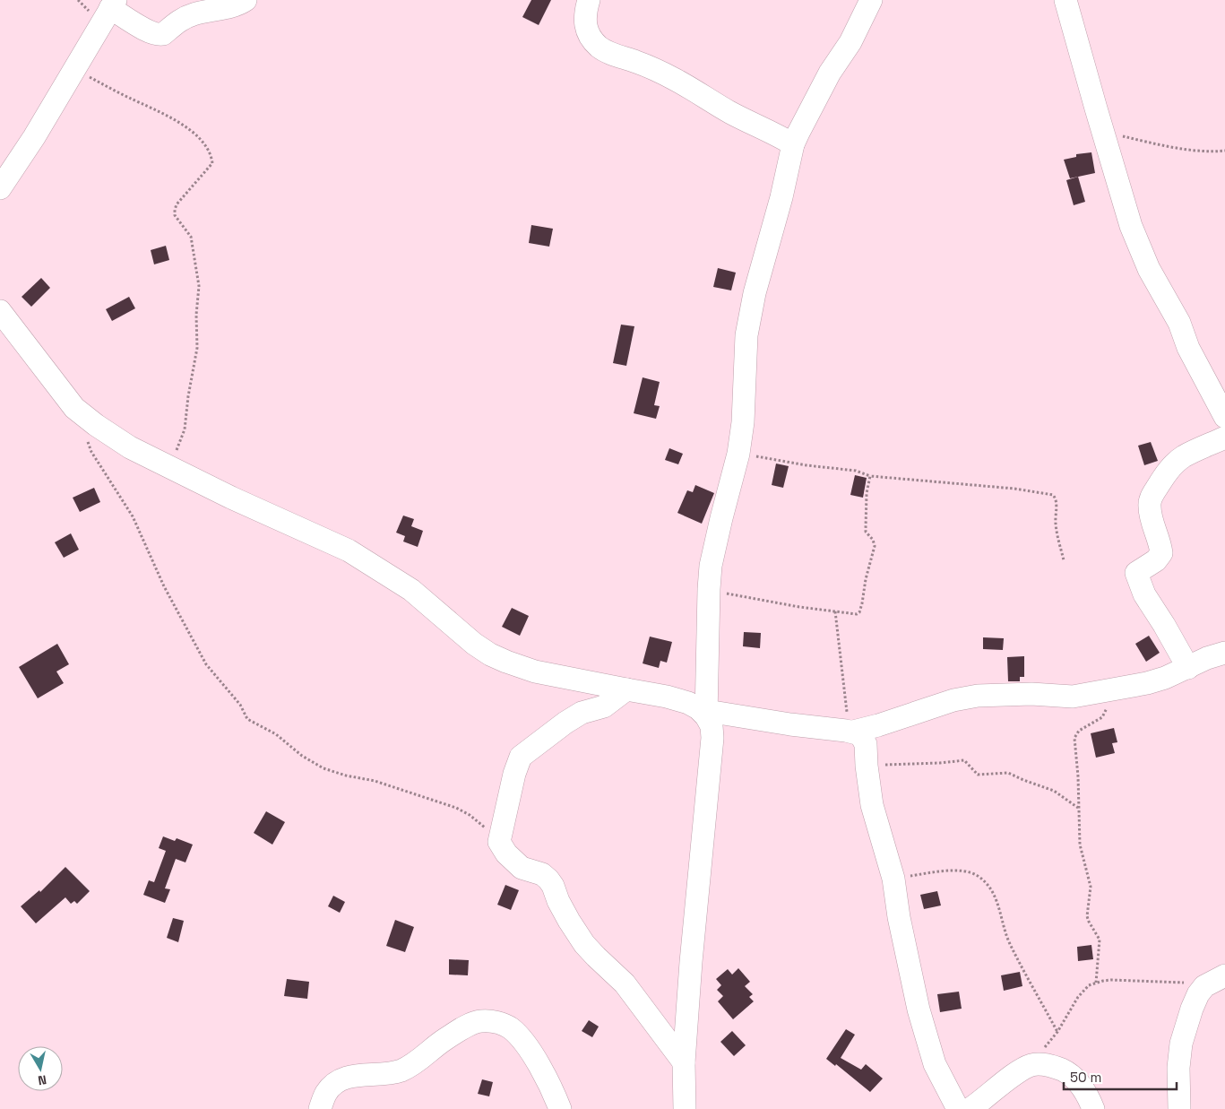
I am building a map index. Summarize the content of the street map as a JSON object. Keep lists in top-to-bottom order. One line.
{"scale_bar":"50 m","north":"bottom"}
